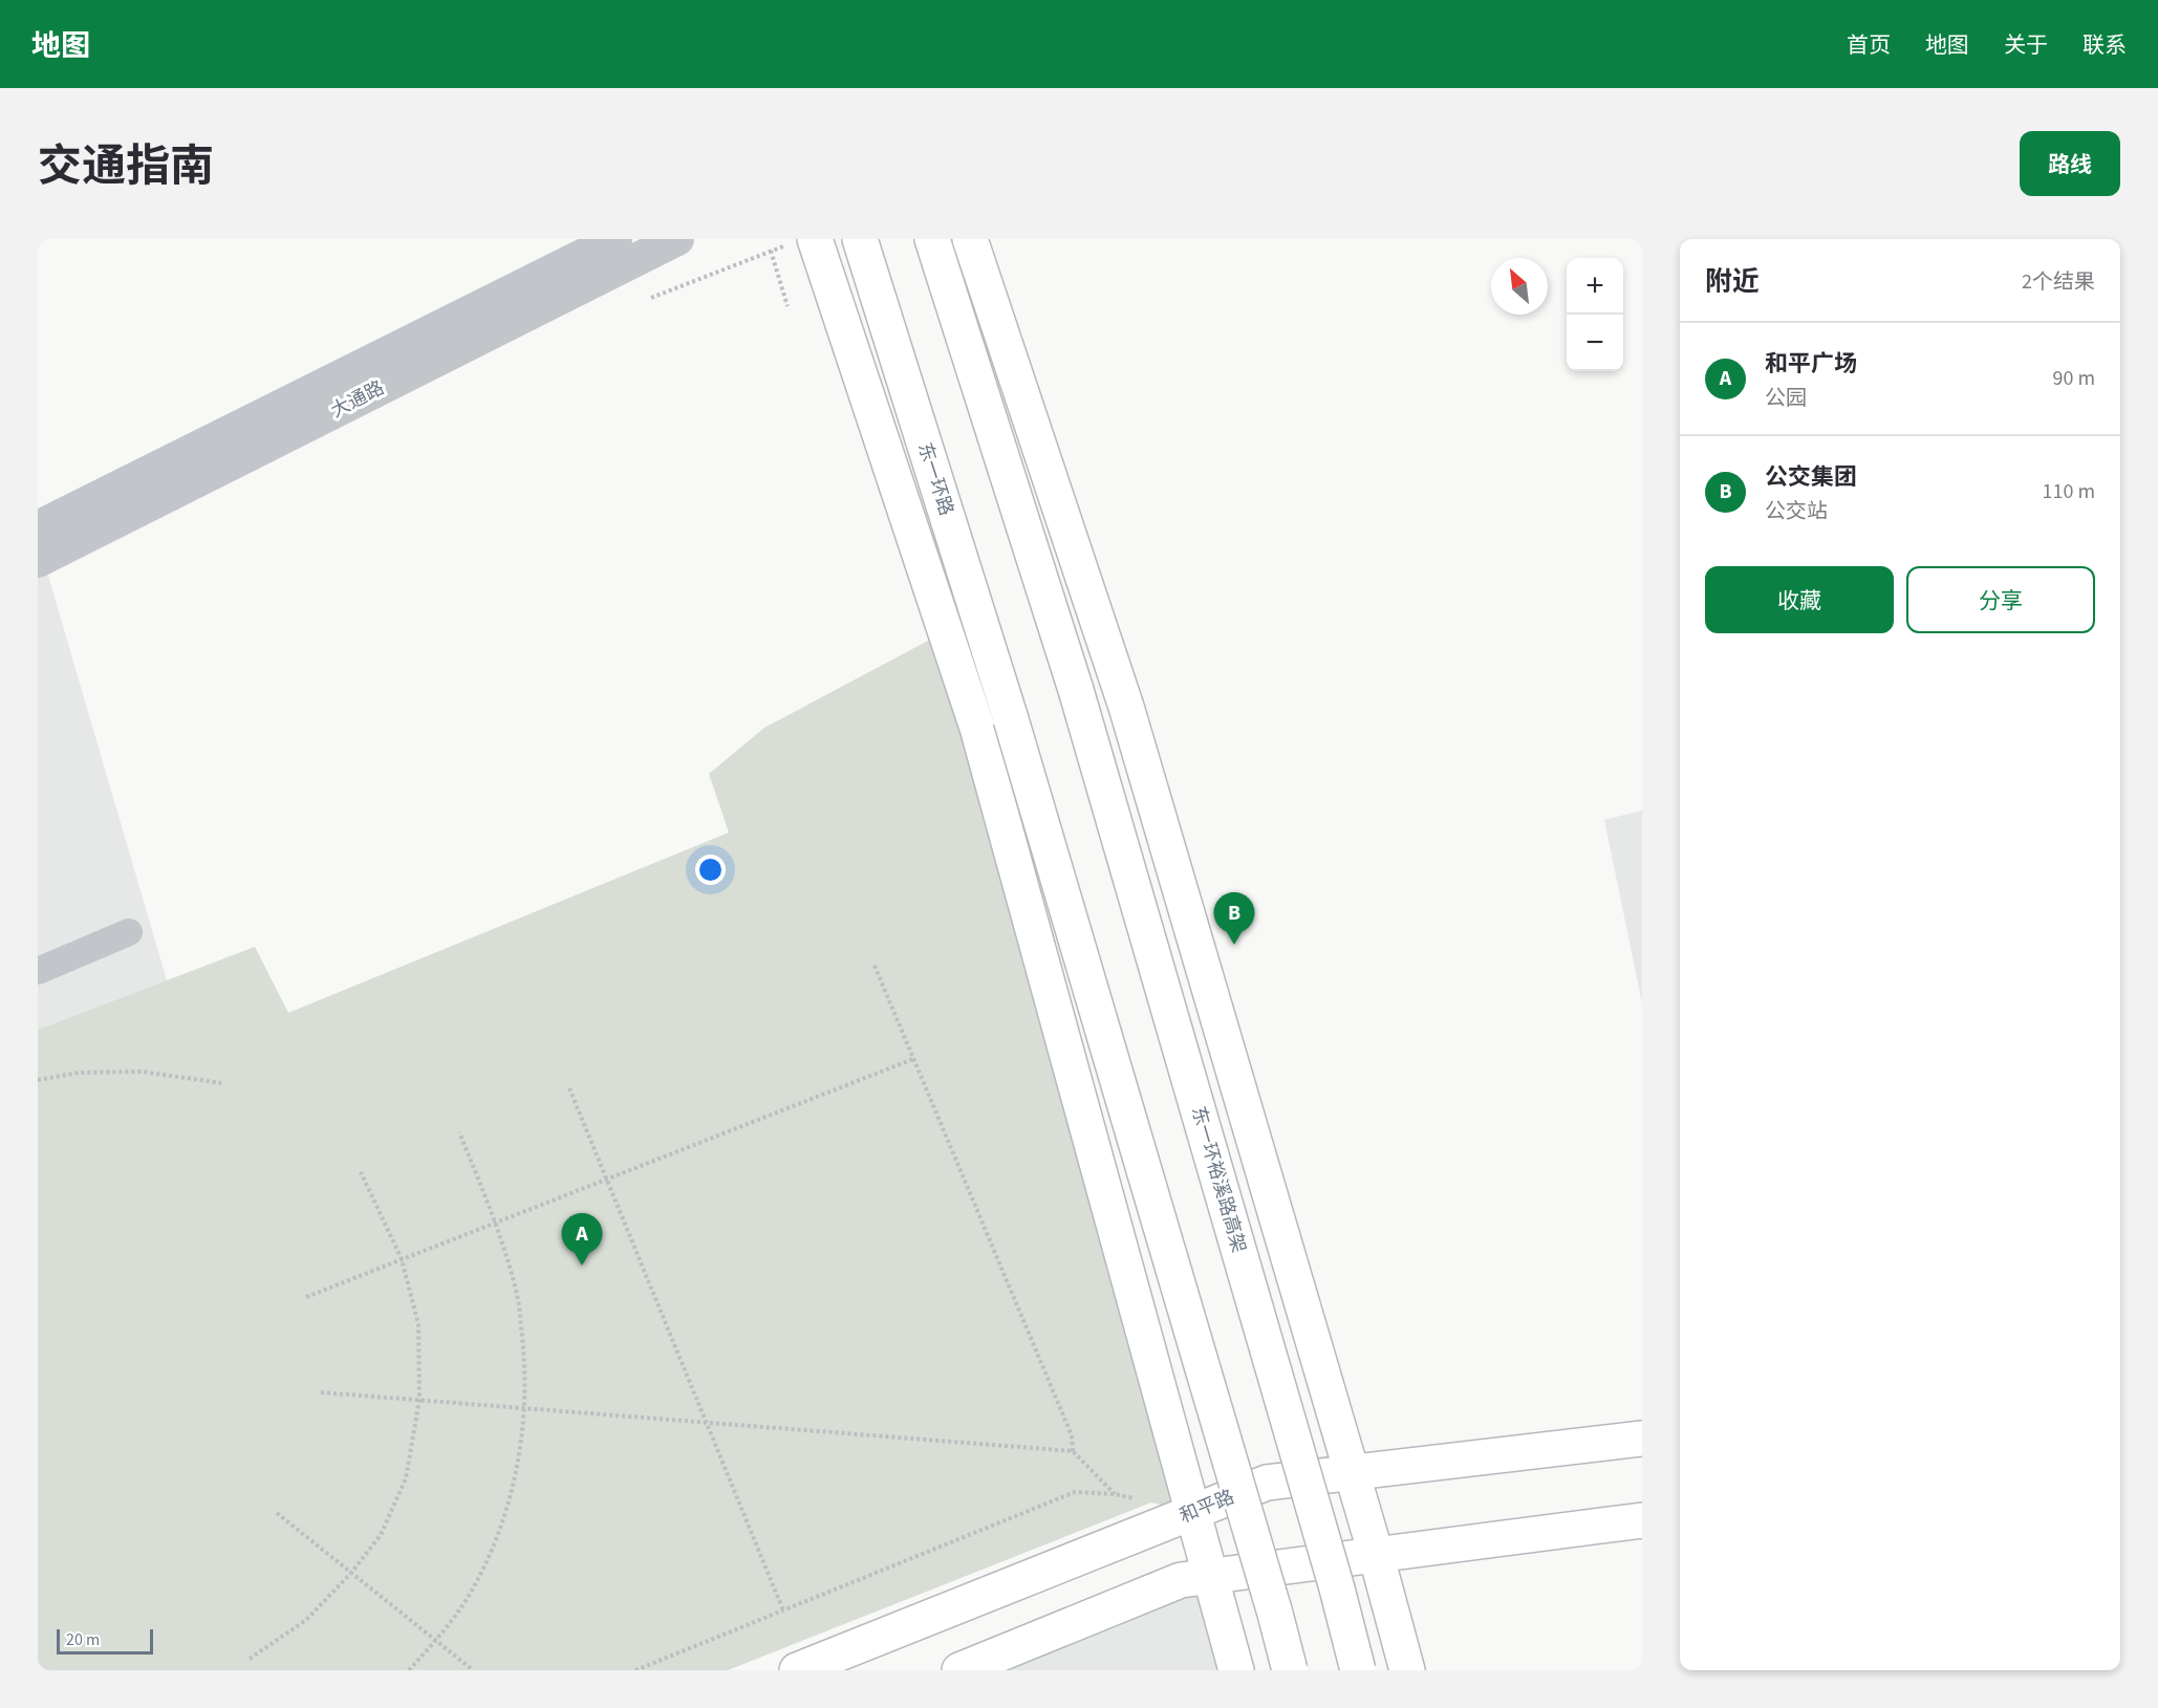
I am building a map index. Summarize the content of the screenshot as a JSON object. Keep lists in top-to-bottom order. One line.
{"streets":{"main road":["东一环路","东一环裕溪路高架","和平路"],"street":["大通路"]},"scale_bar":"20 m","north":"top left","page":{"header":"地图","nav":["首页","地图","关于","联系"],"title":"交通指南","buttons":["路线",["收藏","分享"]],"heading":["附近","2个结果"],"map_buttons":["+","−"],"list":[{"mark":"A","name":"和平广场","note":"公园","value":"90 m"},{"mark":"B","name":"公交集团","note":"公交站","value":"110 m"}],"pins":["B","A"],"scale":"20 m"}}
